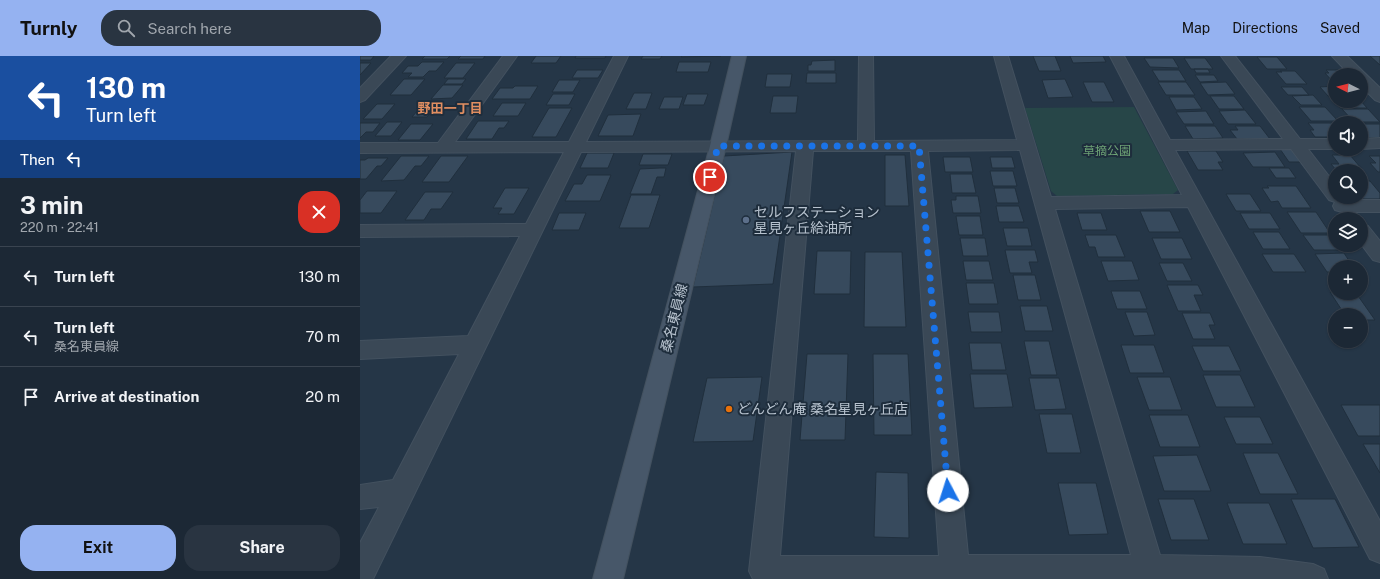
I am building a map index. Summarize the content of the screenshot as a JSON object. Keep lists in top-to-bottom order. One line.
{"streets":{"main road":["桑名東員線"]},"districts":["野田一丁目"],"parks":["草摘公園"],"places":["セルフステーション 星見ヶ丘給油所","どんどん庵 桑名星見ヶ丘店"],"north":"left","page":{"header":"Turnly","search":"Search here","nav":["Map","Directions","Saved"],"turn":["130 m","Turn left"],"map_buttons":["+","−"],"then":"Then","heading":["3 min","220 m · 22:41"],"list":[{"name":"Turn left","value":"130 m"},{"name":"Turn left","note":"桑名東員線","value":"70 m"},{"name":"Arrive at destination","value":"20 m"}],"buttons":["Exit","Share"]}}
